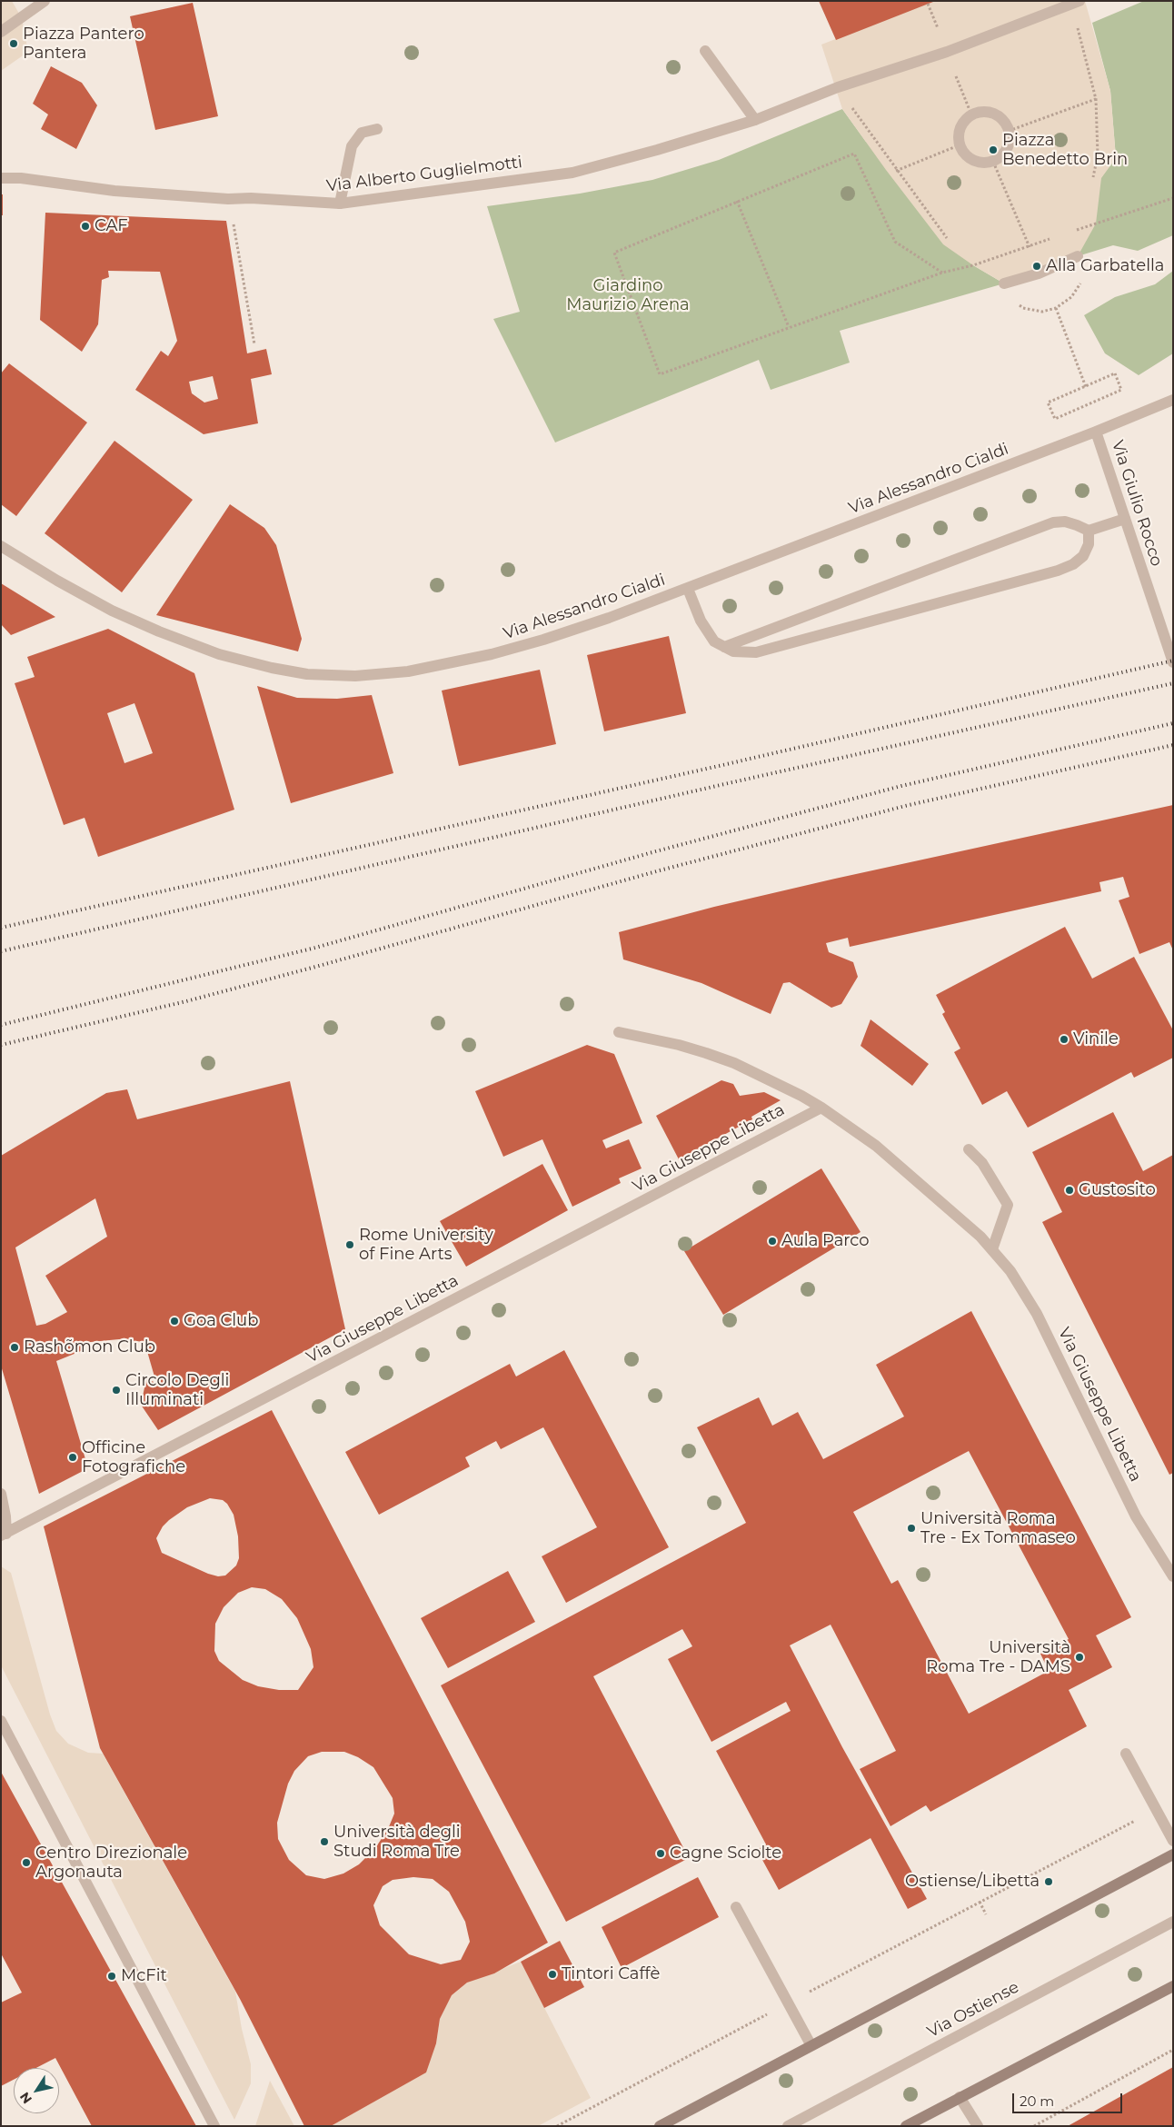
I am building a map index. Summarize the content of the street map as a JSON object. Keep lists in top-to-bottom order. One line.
{"streets":{"street":["Via Alberto Guglielmotti","Via Alessandro Cialdi","Via Giulio Rocco","Via Giuseppe Libetta","Via Ostiense"]},"crossings":[["Via Alessandro Cialdi","Via Giulio Rocco"]],"parks":["Giardino Maurizio Arena"],"places":["Piazza Pantero Pantera","Piazza Benedetto Brin","CAF","Alla Garbatella","Vinile","Gustosito","Aula Parco","Rome University of Fine Arts","Goa Club","Rashõmon Club","Circolo Degli Illuminati","Officine Fotografiche","Università Roma Tre - Ex Tommaseo","Università Roma Tre - DAMS","Università degli Studi Roma Tre","Cagne Sciolte","Centro Direzionale Argonauta","Ostiense/Libetta","Tintori Caffè","McFit"],"scale_bar":"20 m","north":"bottom left"}
